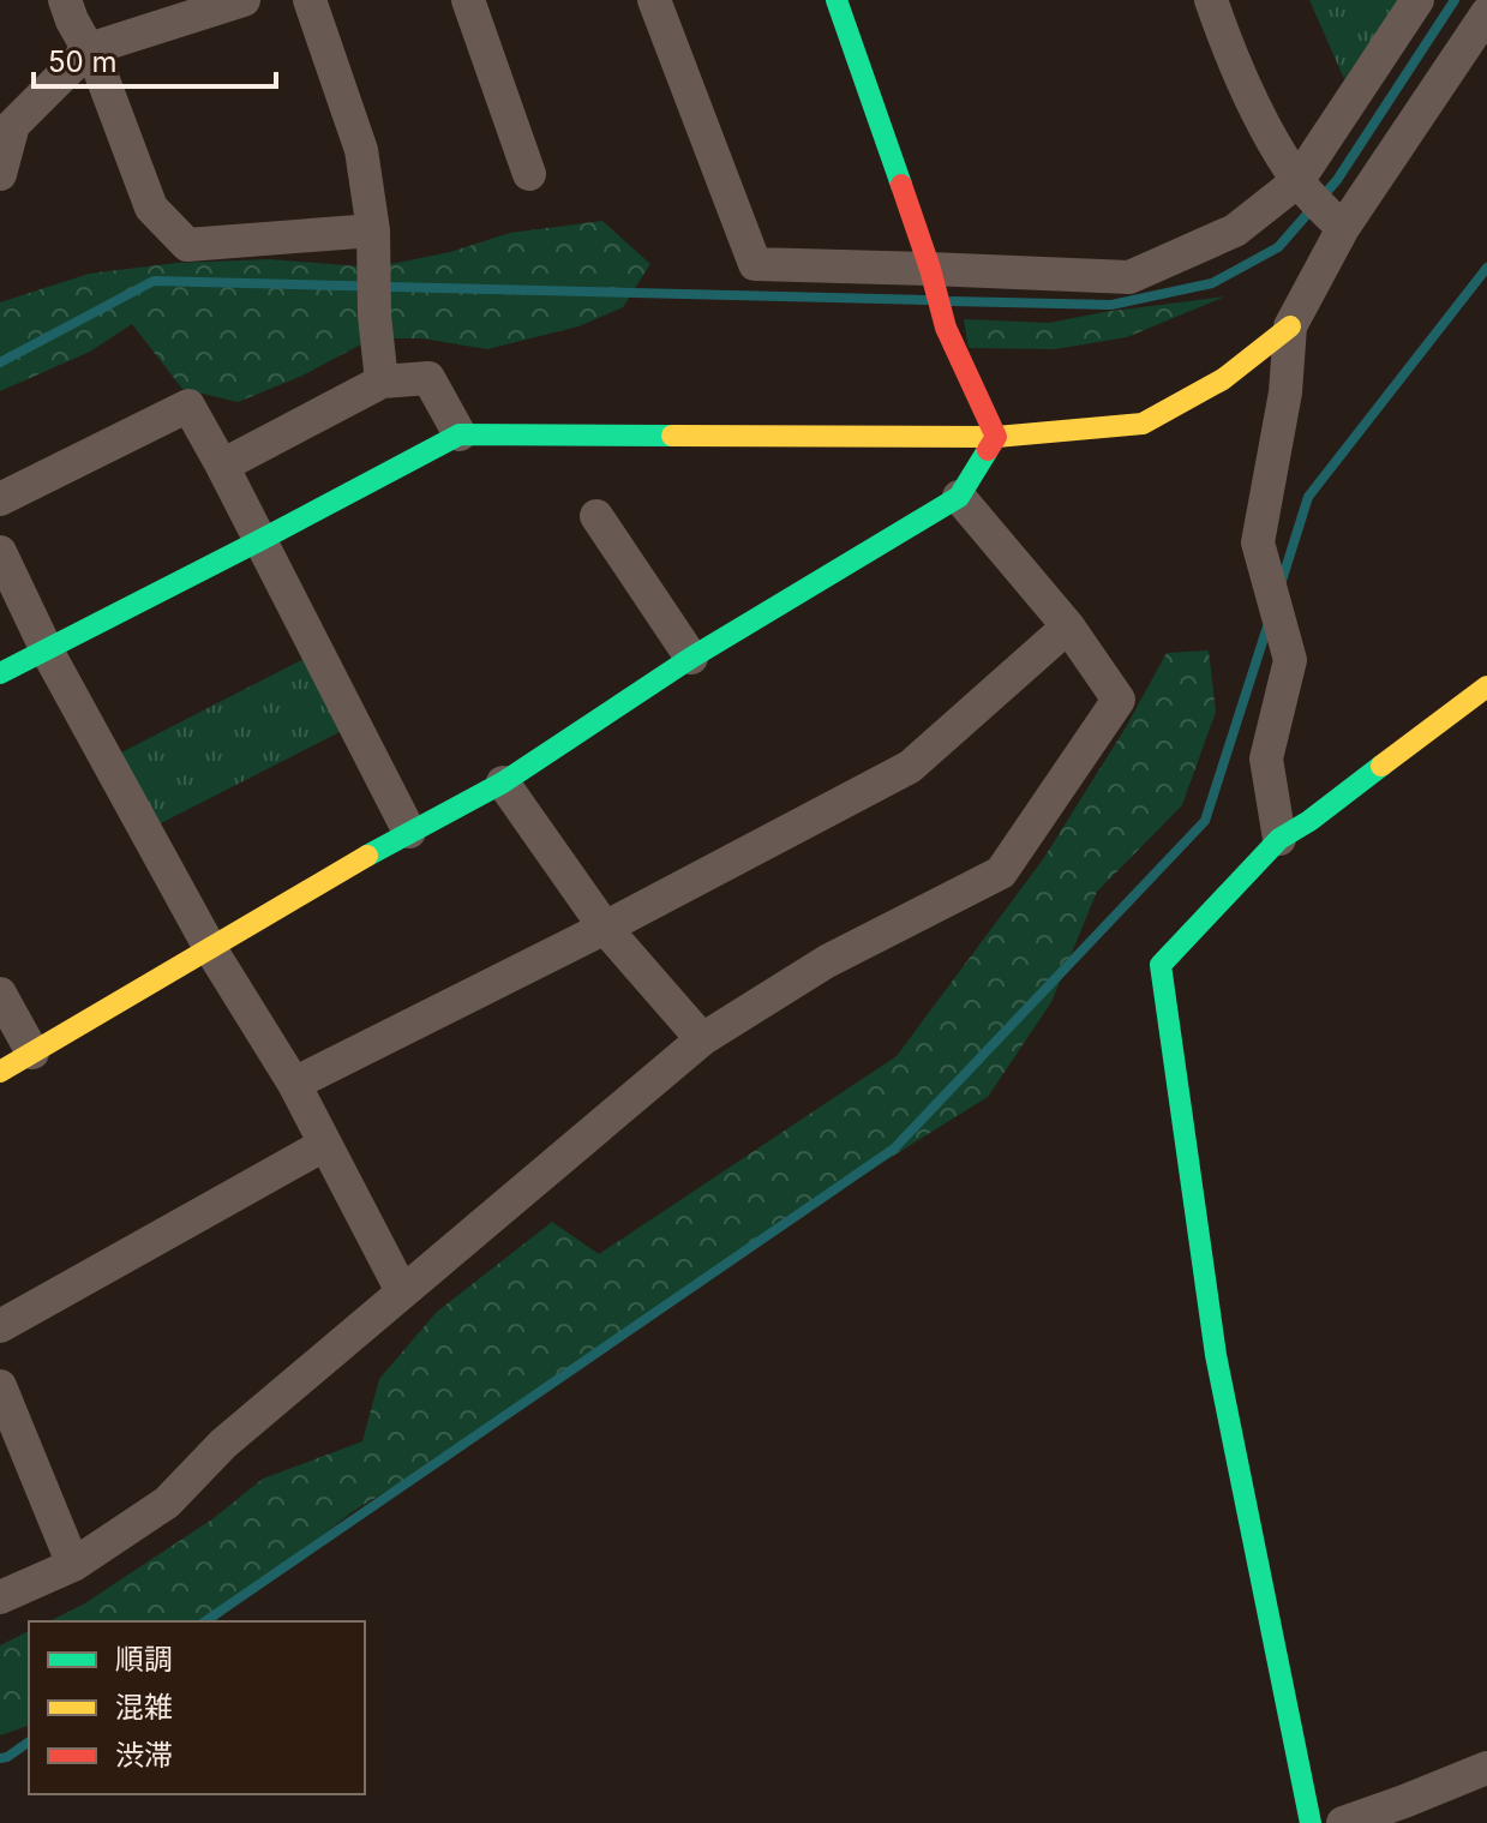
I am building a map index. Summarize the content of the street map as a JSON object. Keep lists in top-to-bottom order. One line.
{"legend":["順調","混雑","渋滞"],"scale_bar":"50 m"}
